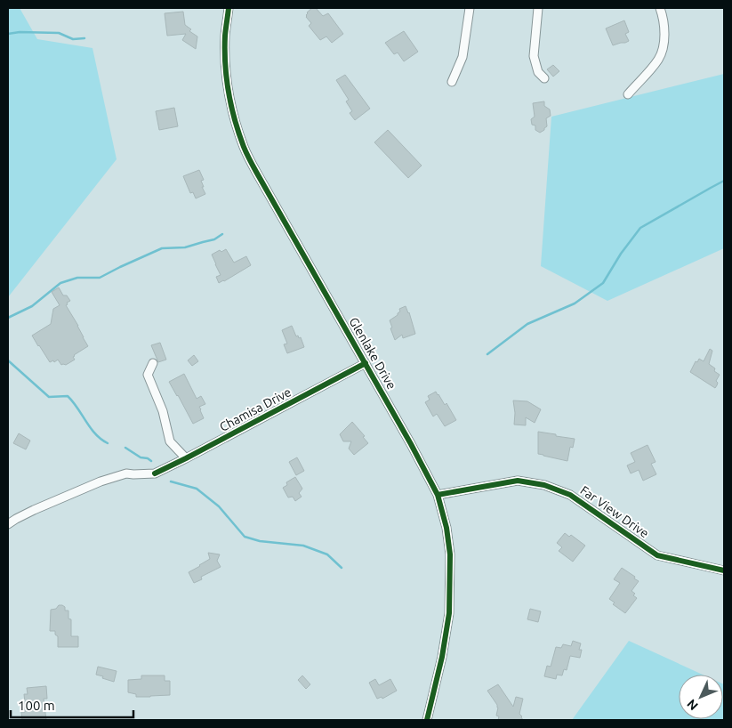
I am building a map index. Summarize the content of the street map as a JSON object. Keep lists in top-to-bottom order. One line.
{"streets":{"street":["Glenlake Drive","Chamisa Drive","Far View Drive"]},"crossings":[["Glenlake Drive","Chamisa Drive"],["Glenlake Drive","Far View Drive"]],"scale_bar":"100 m","north":"bottom left"}
